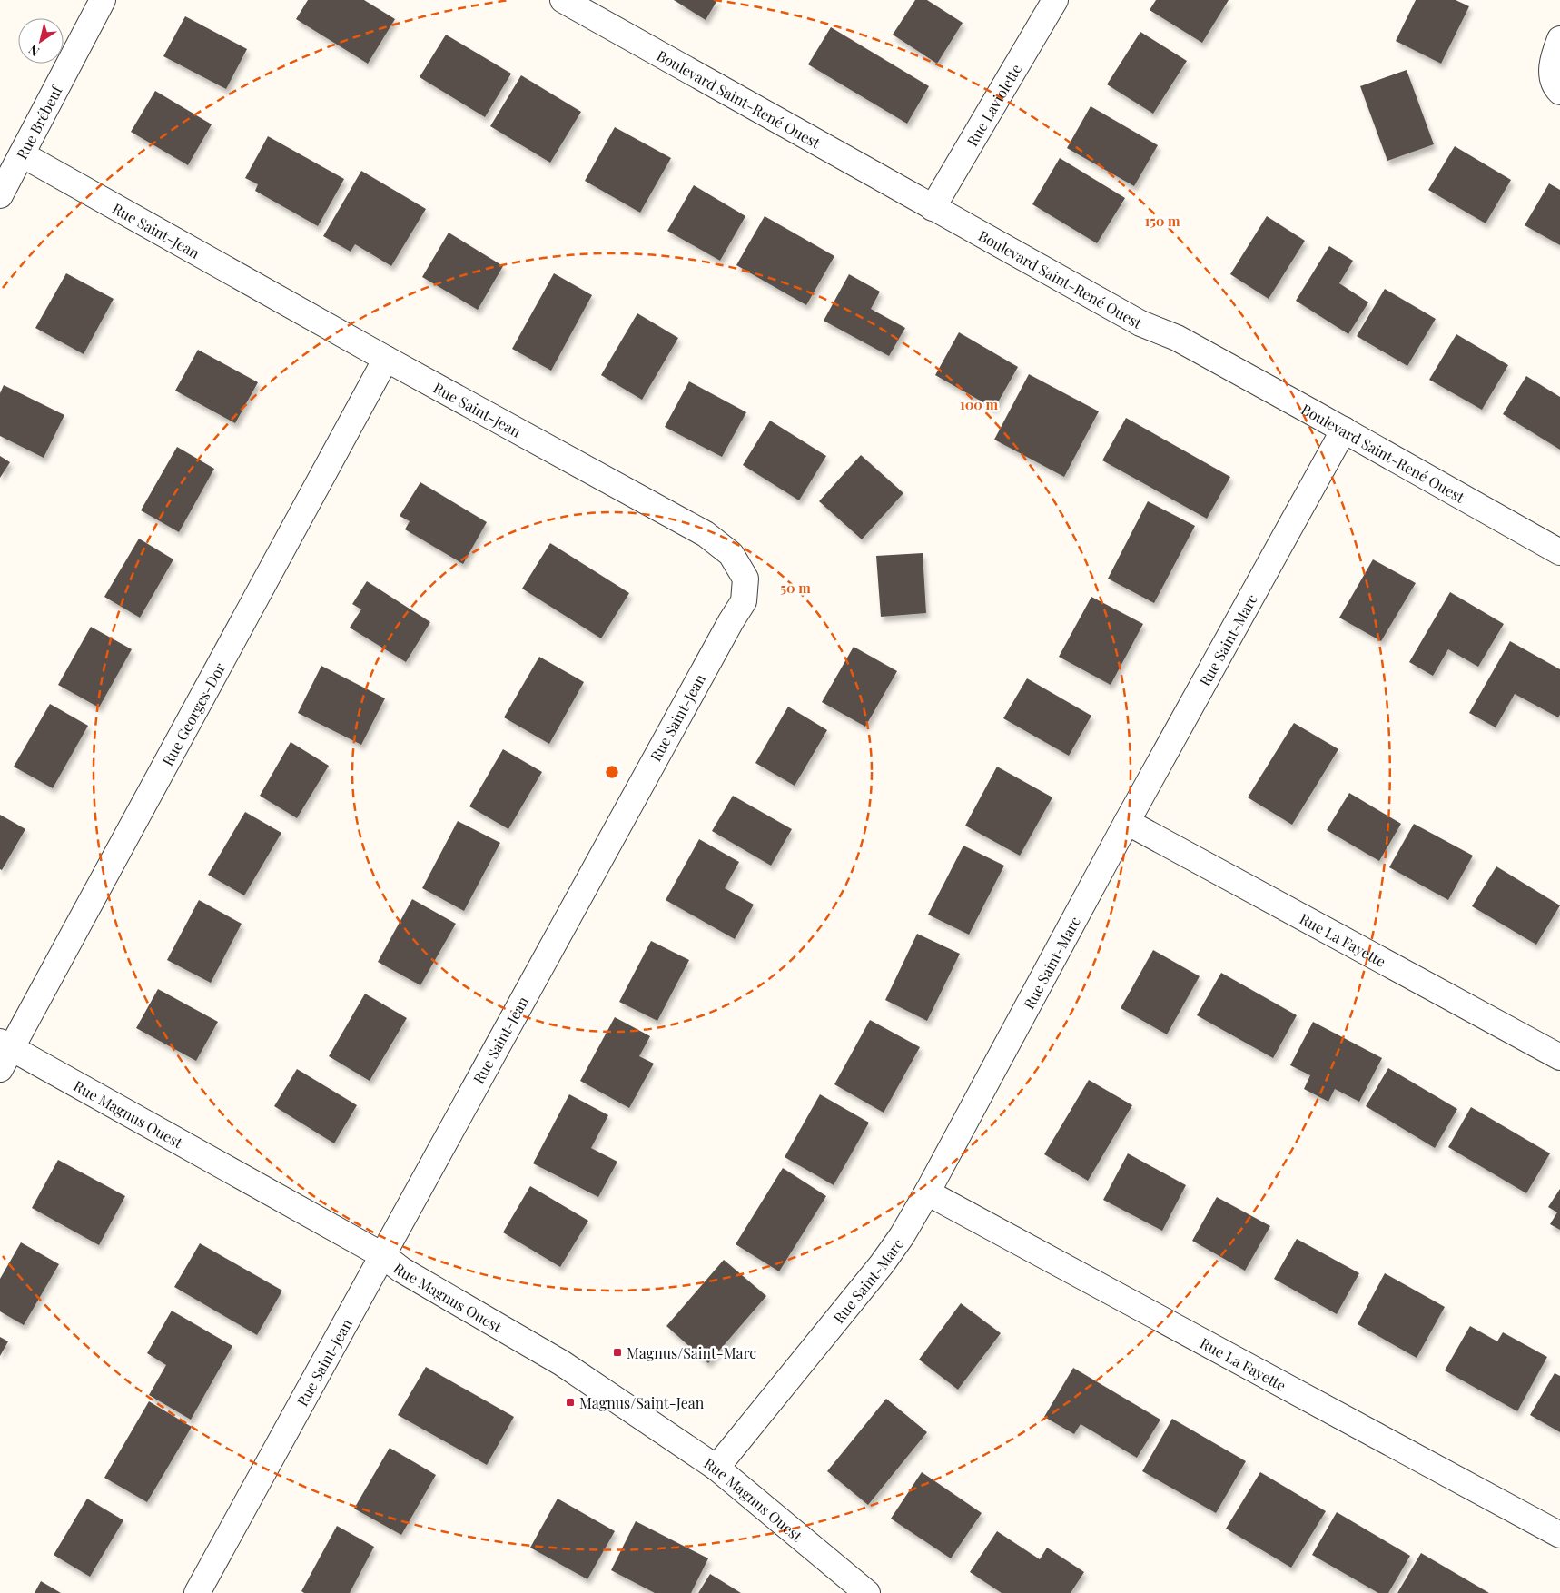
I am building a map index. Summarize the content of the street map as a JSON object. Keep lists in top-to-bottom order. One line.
{"streets":{"street":["Boulevard Saint-René Ouest","Rue Laviolette","Rue Brébeuf","Rue Saint-Jean","Rue Saint-Marc","Rue Georges-Dor","Rue La Fayette","Rue Magnus Ouest"]},"crossings":[["Boulevard Saint-René Ouest","Rue Laviolette"],["Boulevard Saint-René Ouest","Rue Saint-Marc"],["Rue Brébeuf","Rue Saint-Jean"],["Rue Saint-Jean","Rue Georges-Dor"],["Rue Saint-Jean","Rue Magnus Ouest"],["Rue Saint-Marc","Rue La Fayette"],["Rue Saint-Marc","Rue Magnus Ouest"],["Rue Georges-Dor","Rue Magnus Ouest"]],"places":{"transit":["Magnus/Saint-Marc","Magnus/Saint-Jean"]},"north":"bottom left","rings":["150 m","100 m","50 m"]}
